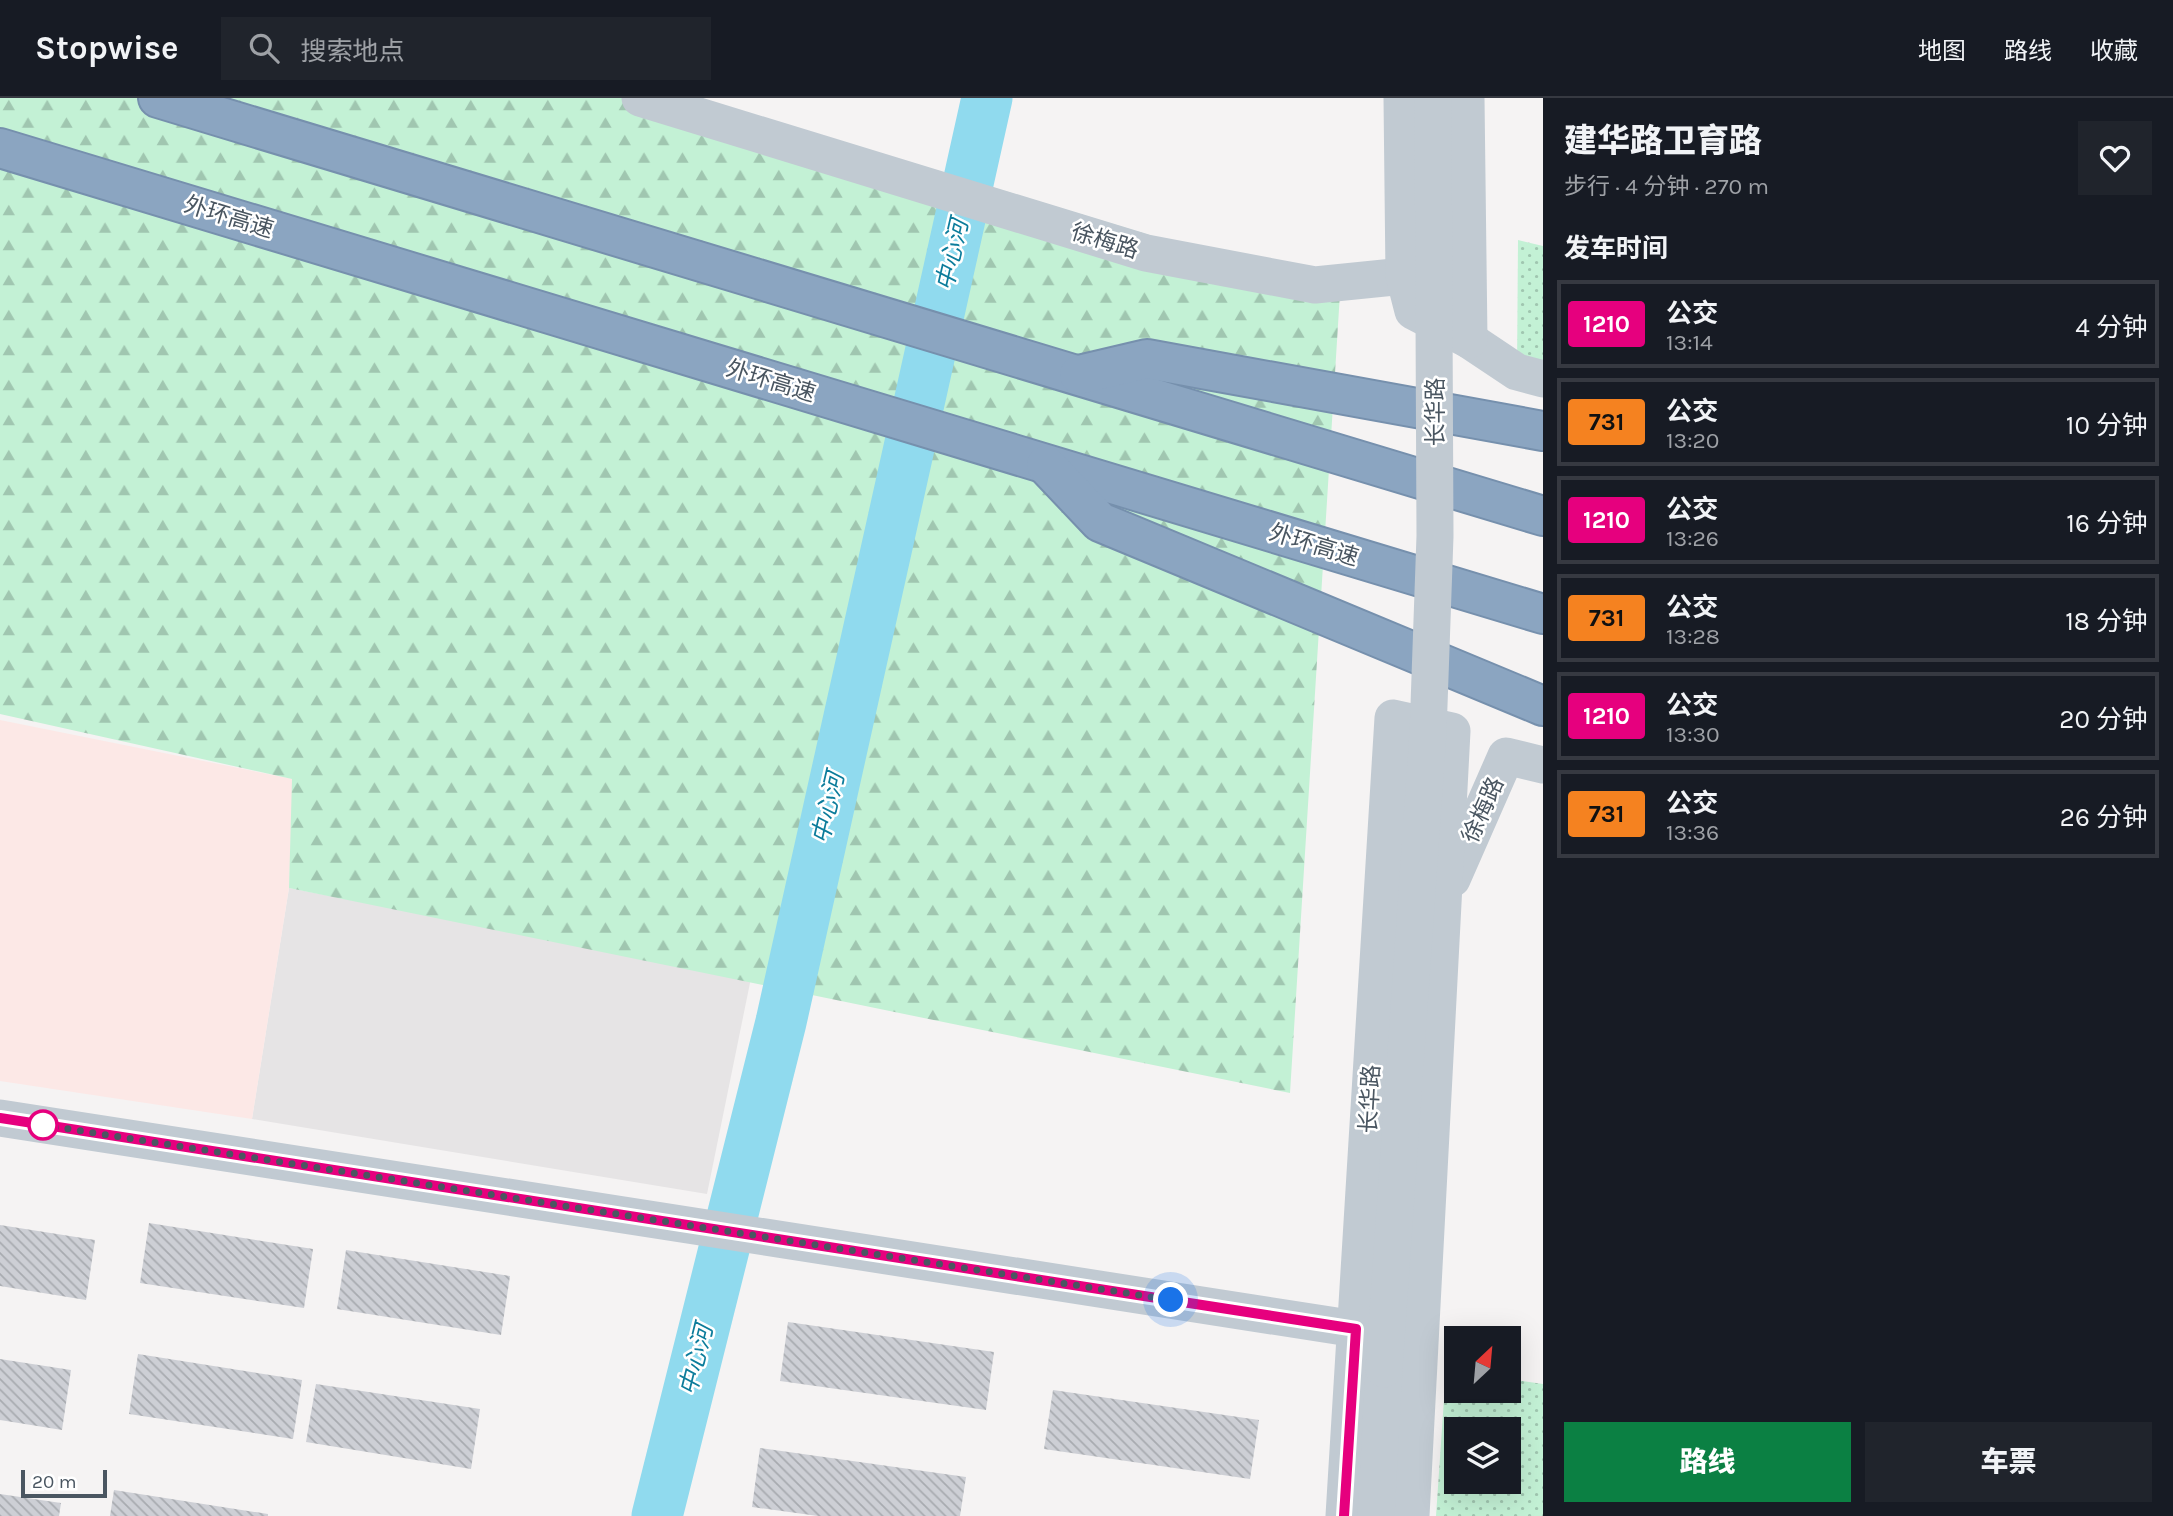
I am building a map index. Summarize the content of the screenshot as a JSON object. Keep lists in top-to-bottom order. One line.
{"streets":{"highway":["外环高速"],"street":["徐梅路","长华路"]},"crossings":[["徐梅路","长华路"]],"water":["中心河"],"lines":["bus line 1210"],"scale_bar":"20 m","north":"top right","page":{"header":"Stopwise","search":"搜索地点","nav":["地图","路线","收藏"],"heading":[["建华路卫育路","步行 · 4 分钟 · 270 m"],"发车时间"],"list":[{"mark":"1210","name":"公交","note":"13:14","value":"4 分钟"},{"mark":"731","name":"公交","note":"13:20","value":"10 分钟"},{"mark":"1210","name":"公交","note":"13:26","value":"16 分钟"},{"mark":"731","name":"公交","note":"13:28","value":"18 分钟"},{"mark":"1210","name":"公交","note":"13:30","value":"20 分钟"},{"mark":"731","name":"公交","note":"13:36","value":"26 分钟"}],"buttons":["路线","车票"],"scale":"20 m"}}
